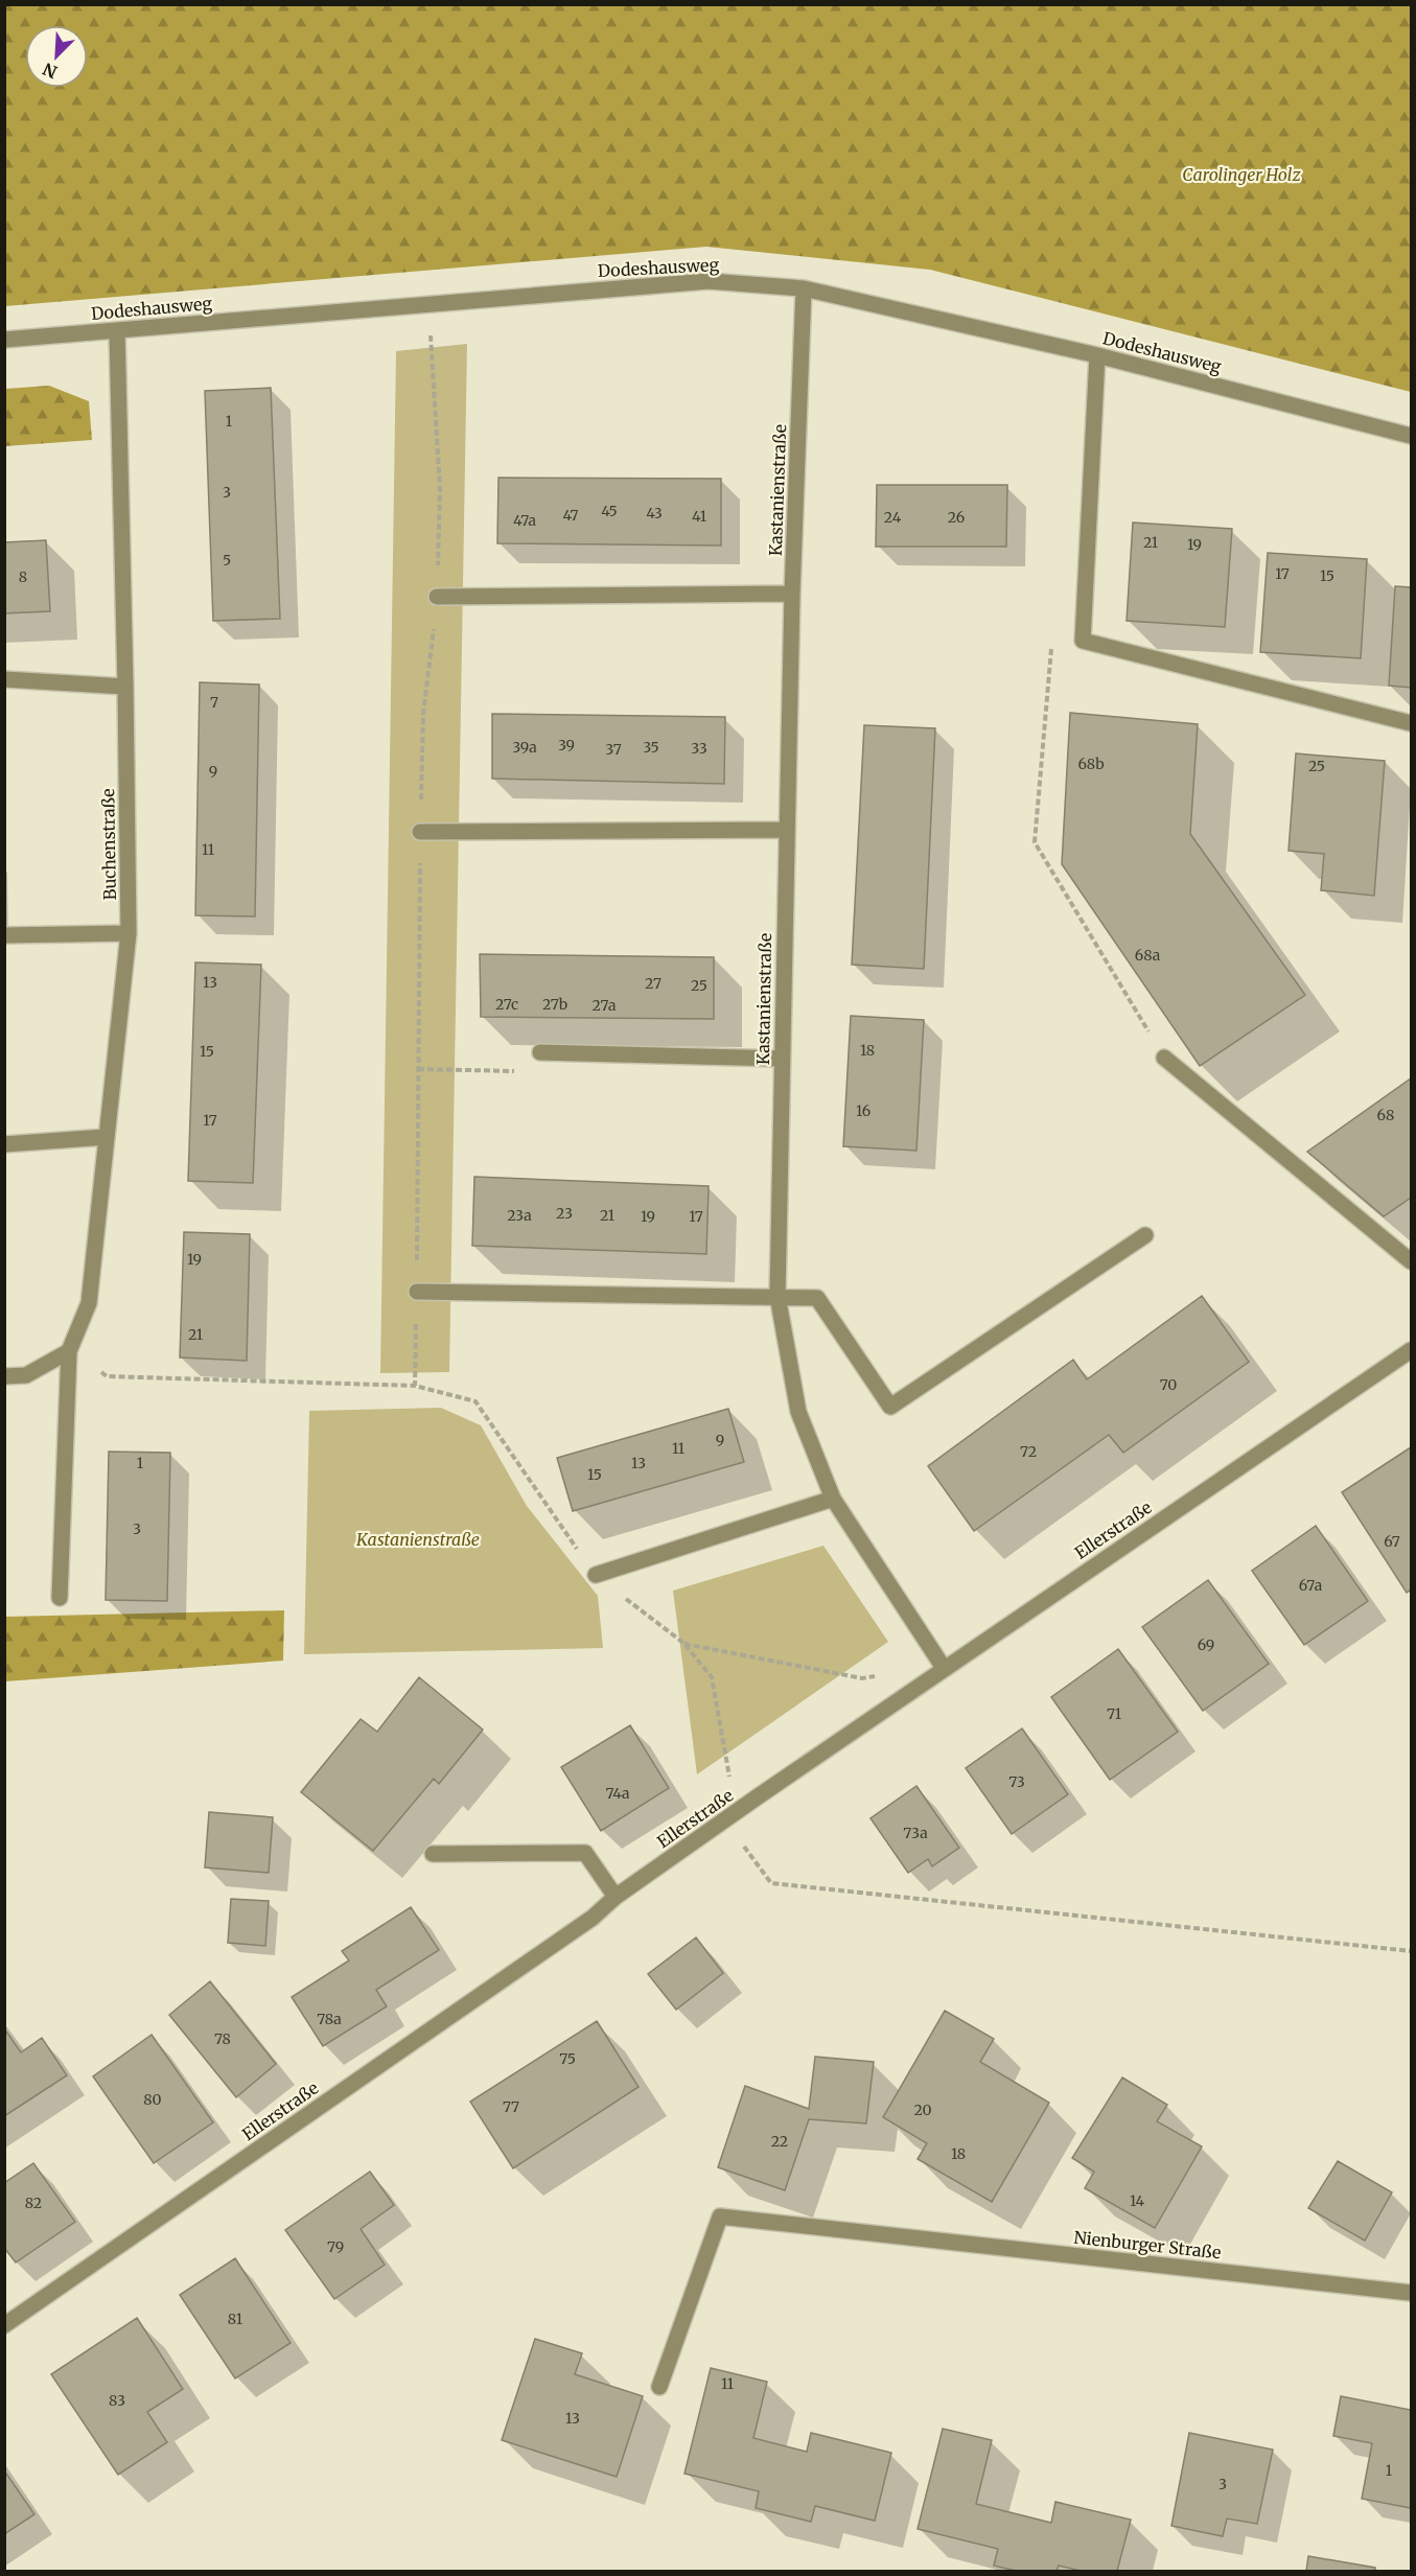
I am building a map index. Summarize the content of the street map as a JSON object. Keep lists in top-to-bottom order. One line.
{"streets":{"street":["Dodeshausweg","Kastanienstraße","Buchenstraße","Ellerstraße","Nienburger Straße"]},"crossings":[["Dodeshausweg","Kastanienstraße"],["Dodeshausweg","Buchenstraße"],["Kastanienstraße","Ellerstraße"]],"parks":["Carolinger Holz","Kastanienstraße"],"house_numbers":["1","3","45","43","47","41","24","26","47a","21","19","5","17","15","8","7","39","39a","35","33","37","68b","25","9","11","68a","13","27","25","27c","27b","27a","18","15","16","68","17","23","23a","21","19","17","19","21","70","9","11","72","1","13","15","3","67","67a","69","71","73","74a","73a","78a","78","75","80","77","20","22","18","14","82","79","81","11","83","13","1","3"],"north":"bottom left"}
